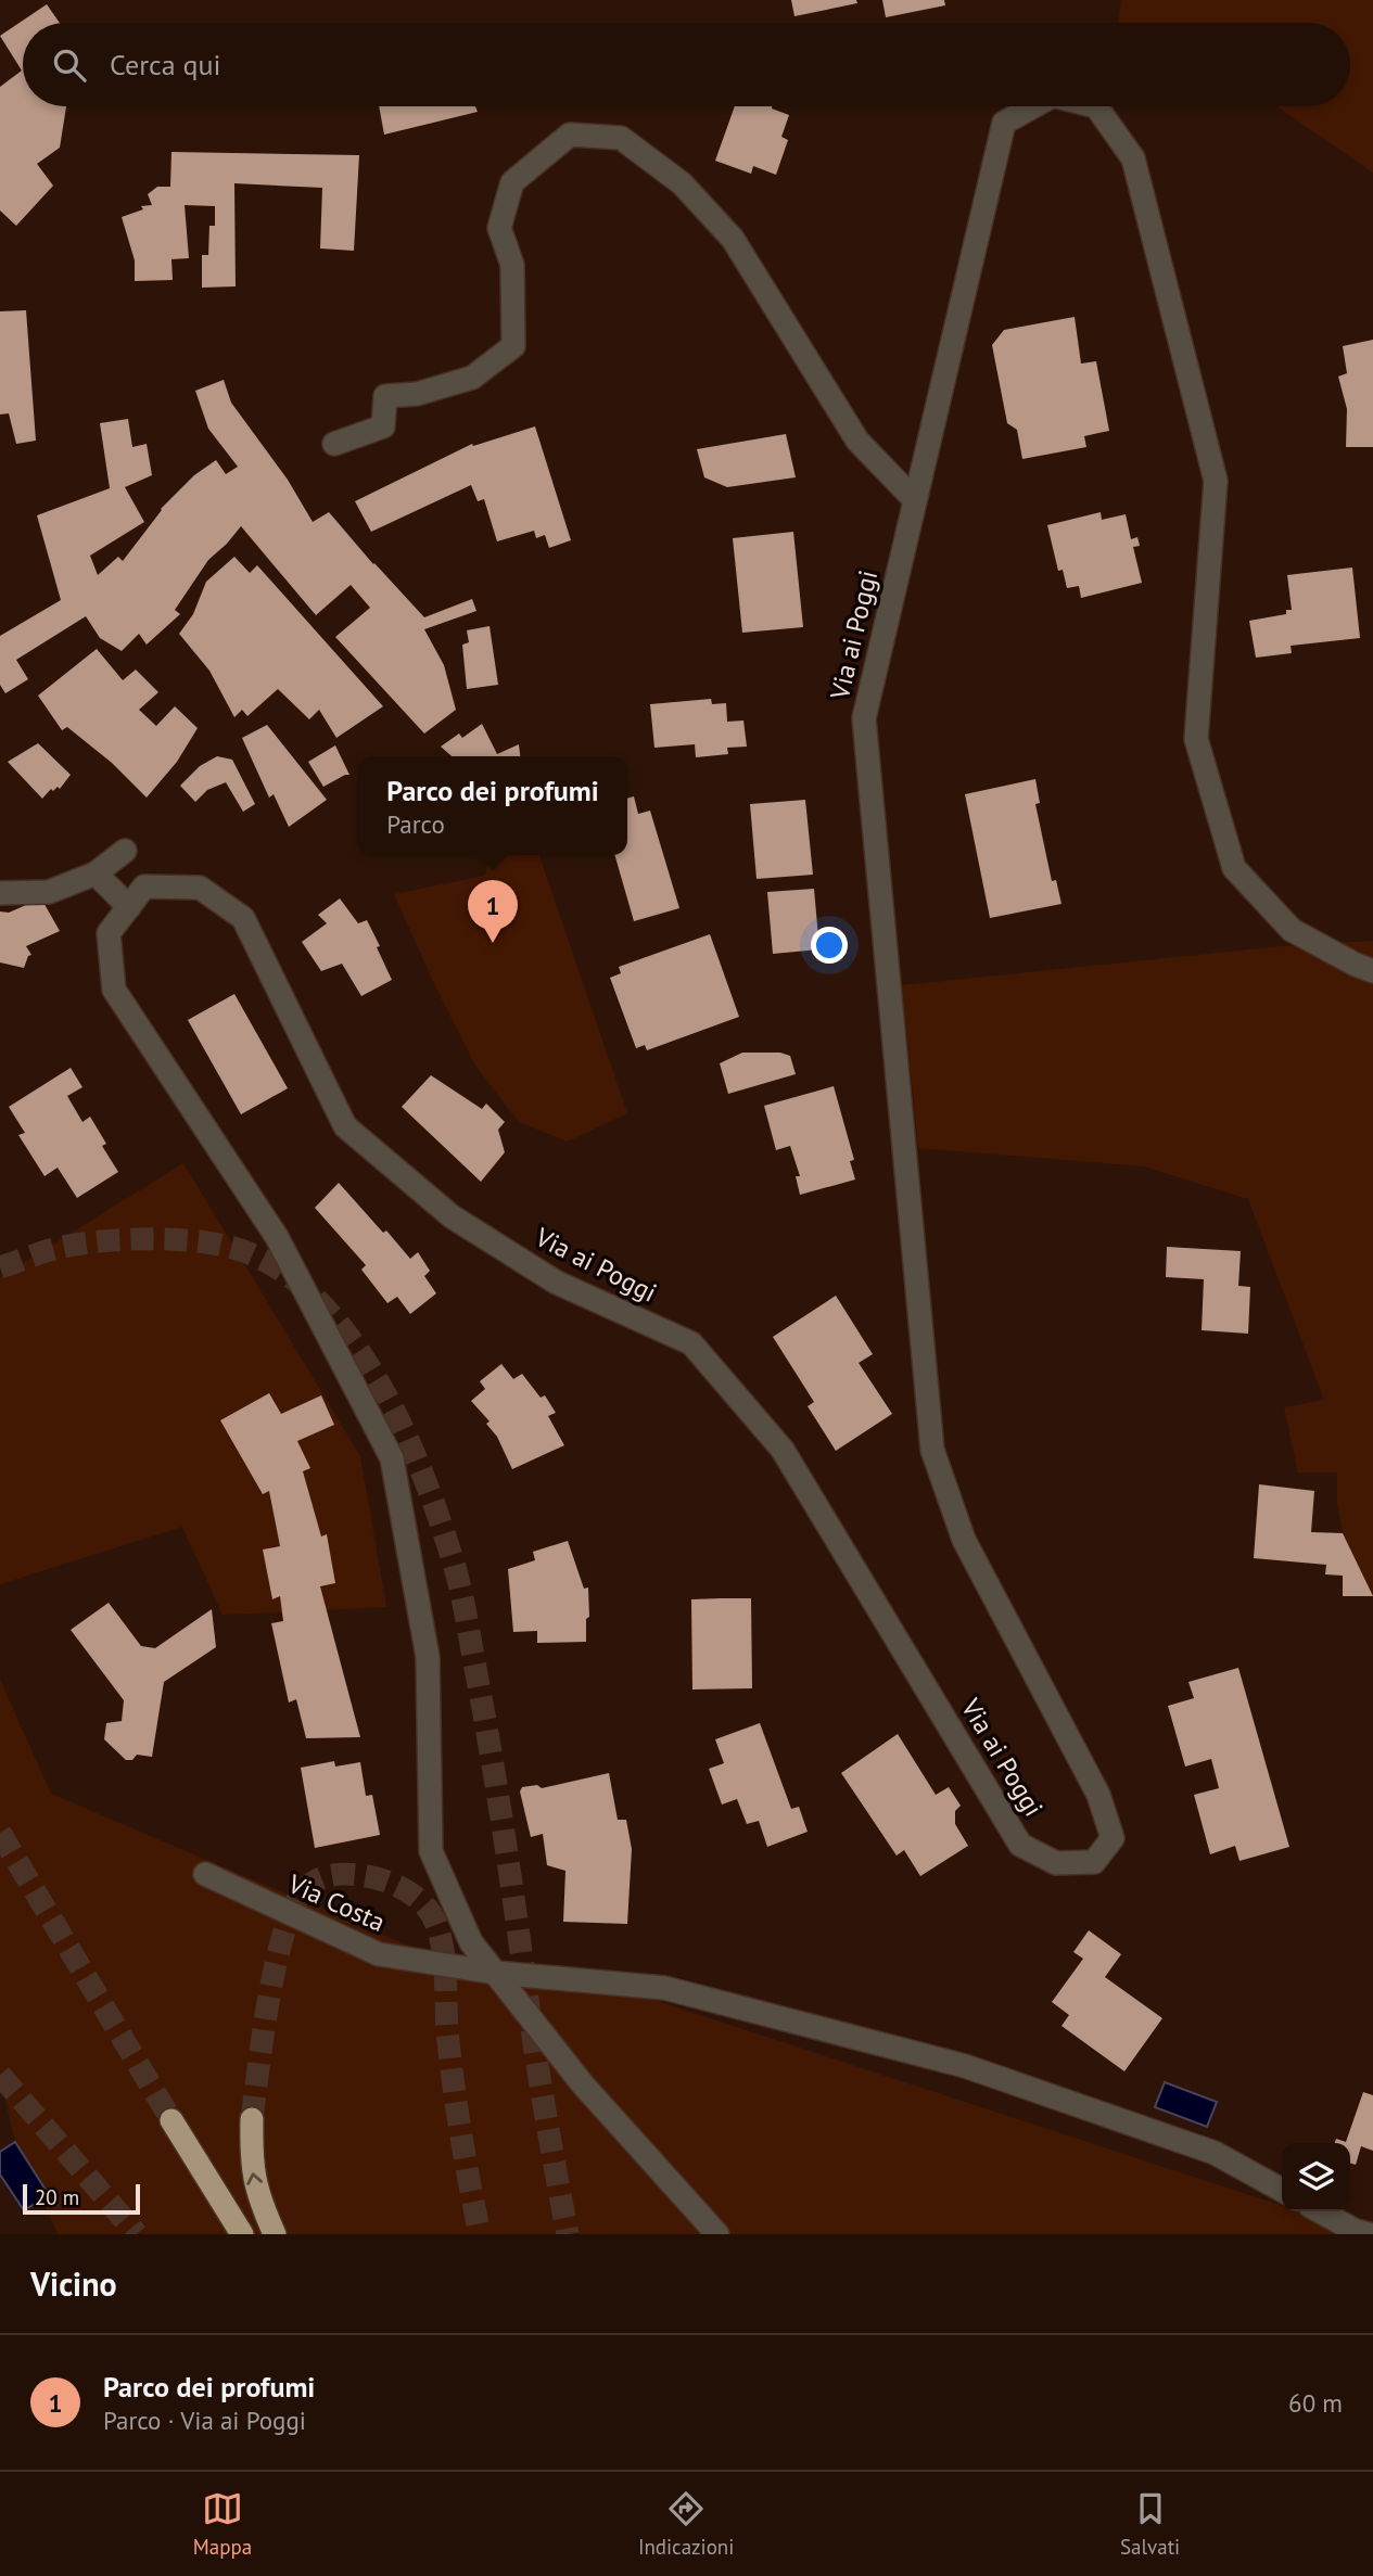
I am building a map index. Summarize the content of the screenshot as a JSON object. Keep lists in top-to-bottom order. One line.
{"streets":{"street":["Via ai Poggi","Via Costa"]},"crossings":[["Via ai Poggi","Via Costa"]],"scale_bar":"20 m","page":{"search":"Cerca qui","popup":["Parco dei profumi","Parco"],"pins":"1","scale":"20 m","heading":"Vicino","list":[{"mark":"1","name":"Parco dei profumi","note":"Parco · Via ai Poggi","value":"60 m"}],"nav":["Mappa","Indicazioni","Salvati"]}}
